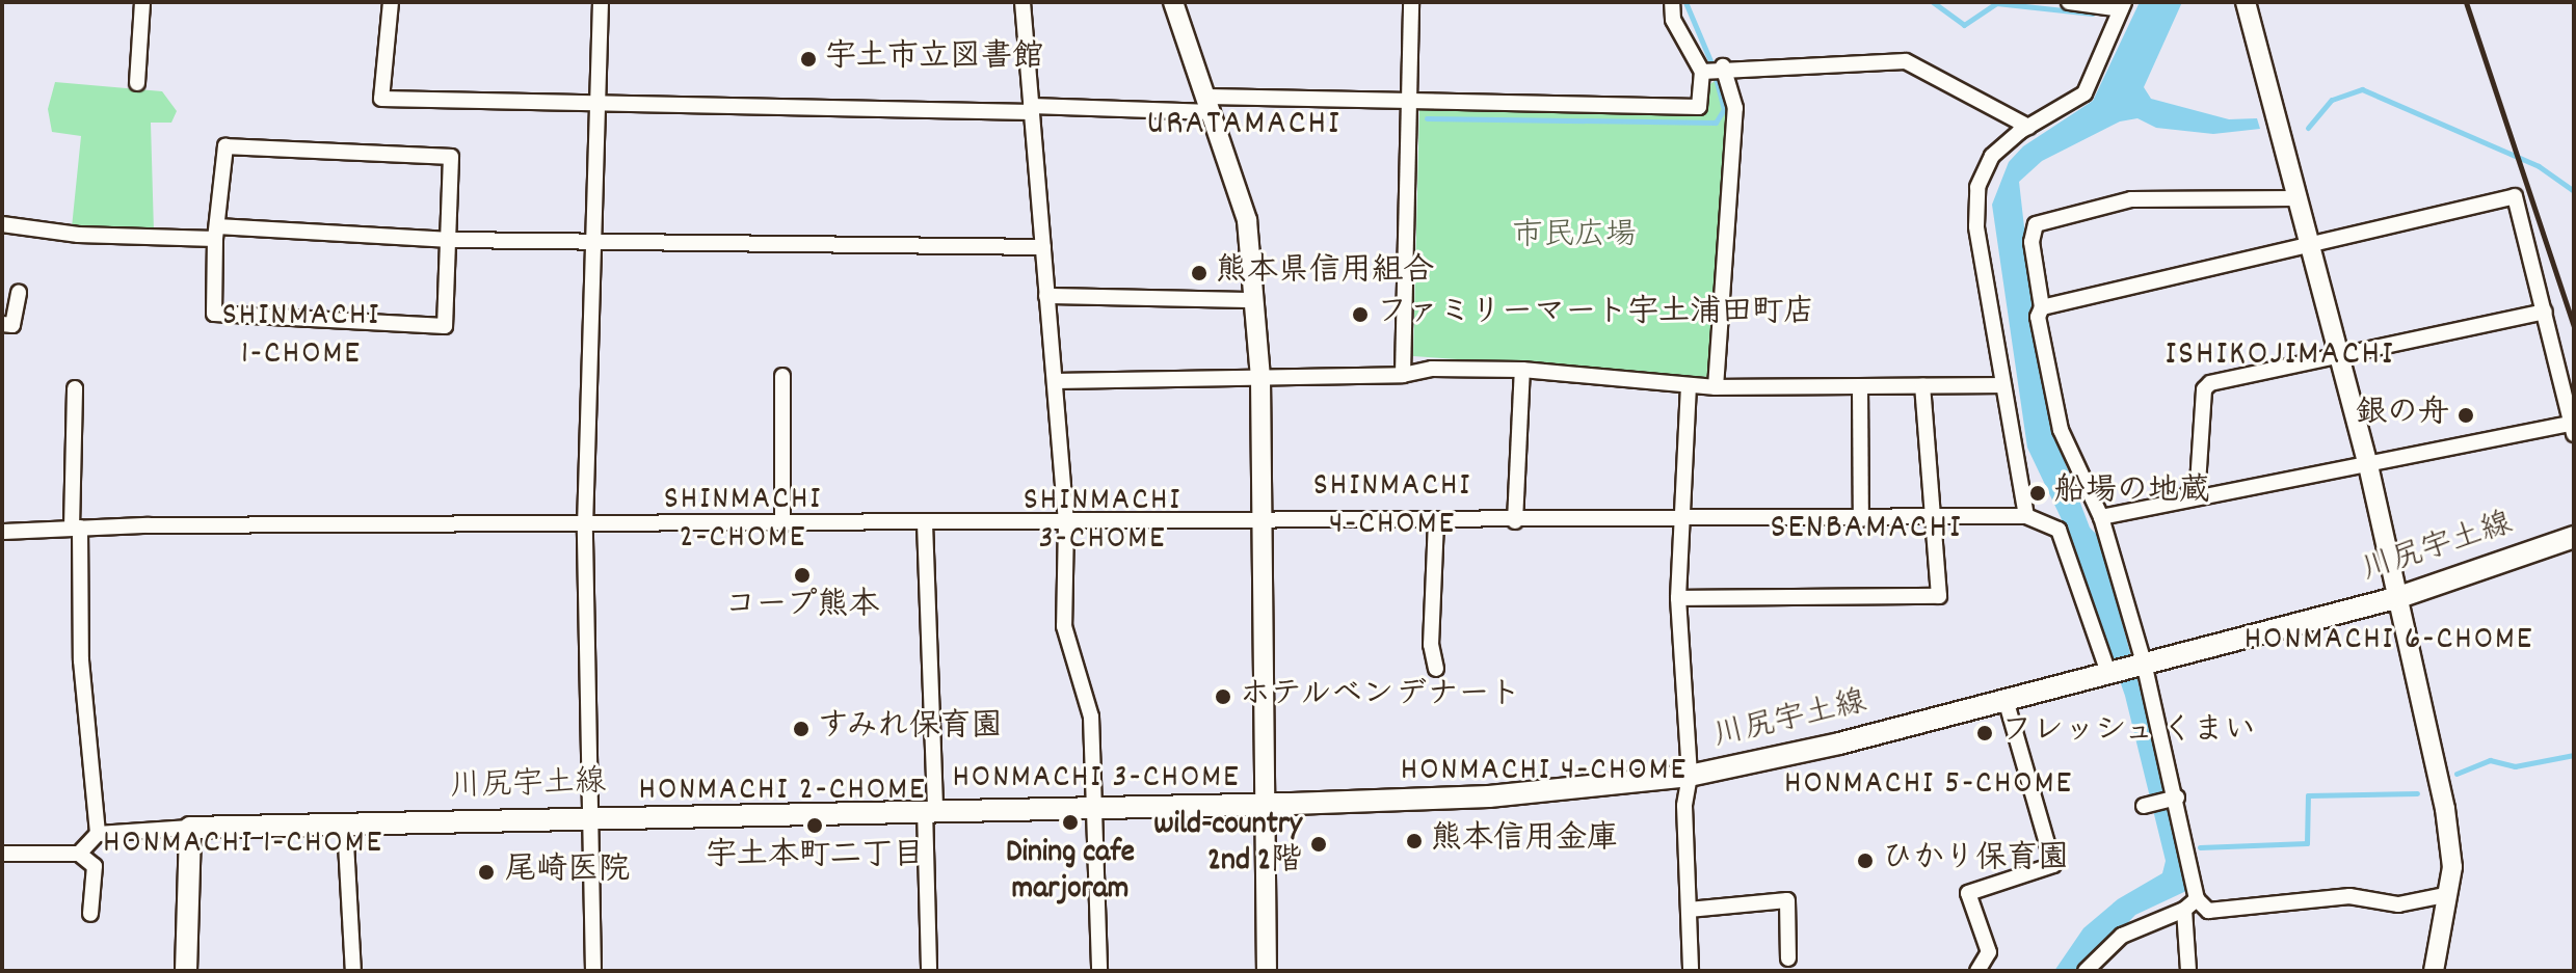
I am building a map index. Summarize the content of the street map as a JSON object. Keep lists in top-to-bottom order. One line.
{"streets":{"main road":["川尻宇土線"]},"districts":["URATAMACHI","SHINMACHI 1-CHOME","ISHIKOJIMACHI","SHINMACHI 4-CHOME","SHINMACHI 2-CHOME","SHINMACHI 3-CHOME","SENBAMACHI","HONMACHI 6-CHOME","HONMACHI 4-CHOME","HONMACHI 3-CHOME","HONMACHI 5-CHOME","HONMACHI 2-CHOME","HONMACHI 1-CHOME"],"parks":["市民広場"],"places":["宇土市立図書館","熊本県信用組合","ファミリーマート宇土浦田町店","銀の舟","船場の地蔵","コープ熊本","ホテルベンデナート","すみれ保育園","フレッシュ くまい","Dining cafe marjoram","宇土本町二丁目","熊本信用金庫","wild-country 2nd 2階","ひかり保育園","尾崎医院"]}
